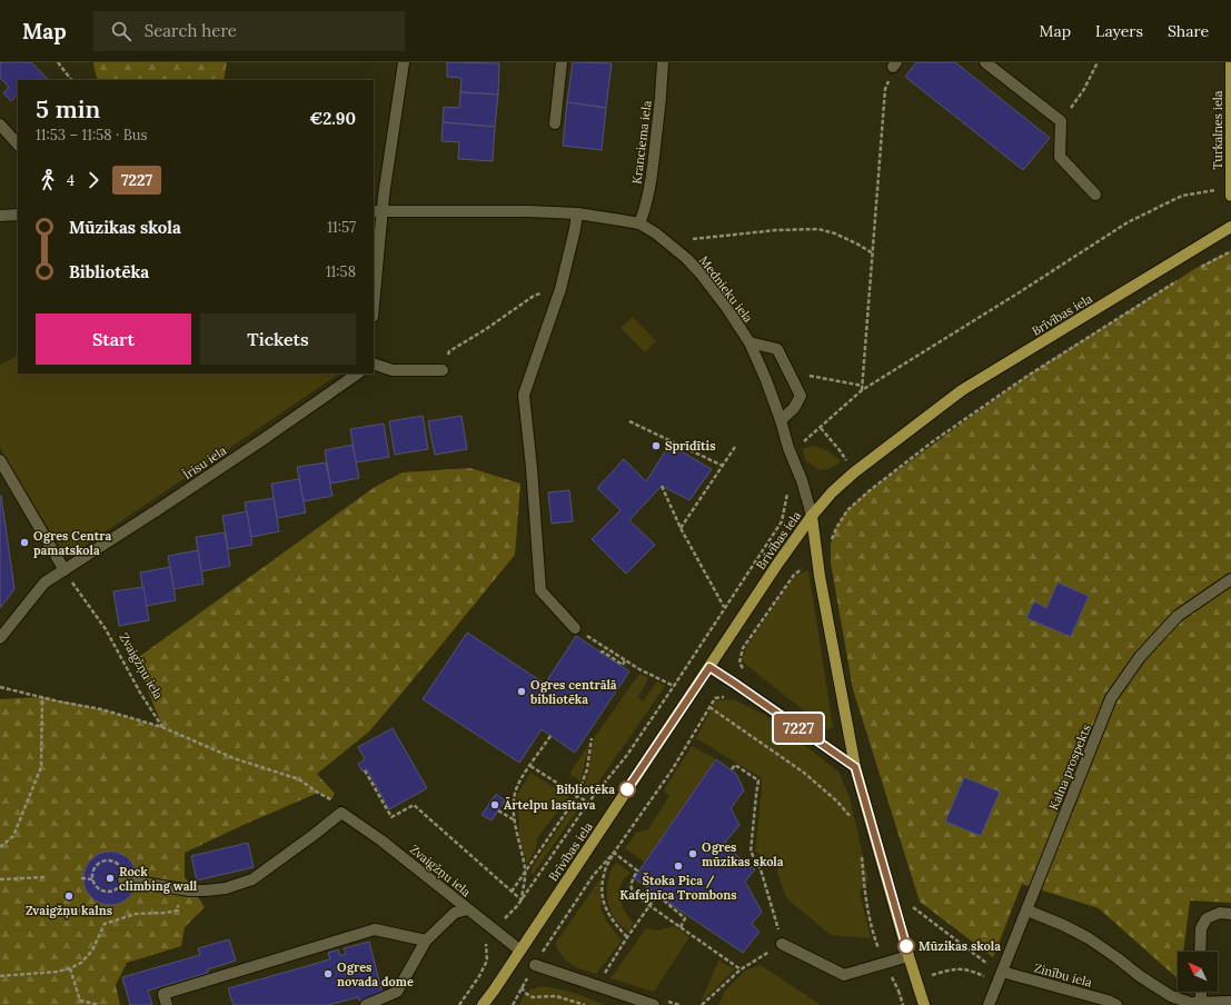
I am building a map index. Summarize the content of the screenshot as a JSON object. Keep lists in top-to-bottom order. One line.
{"streets":{"main road":["Turkalnes iela","Brīvības iela"],"street":["Kranciema iela","Mednieku iela","Īrisu iela","Zvaigžņu iela","Kalna prospekts","Zinību iela"]},"crossings":[["Kranciema iela","Mednieku iela"],["Mednieku iela","Brīvības iela"],["Brīvības iela","Zvaigžņu iela"],["Īrisu iela","Zvaigžņu iela"],["Kalna prospekts","Zinību iela"]],"places":["Sprīdītis","Ogres Centra pamatskola","Ogres centrālā bibliotēka","Bibliotēka","Ārtelpu lasītava","Ogres mūzikas skola","Štoka Pica / Kafejnīca Trombons","Rock climbing wall","Zvaigžņu kalns","Mūzikas skola","Ogres novada dome"],"lines":["bus line 7227"],"north":"top left","page":{"header":"Map","search":"Search here","nav":["Map","Layers","Share"],"on_map":"7227","heading":["5 min","11:53 – 11:58 · Bus","€2.90"],"legs":["4","7227"],"list":[{"name":"Mūzikas skola","value":"11:57"},{"name":"Bibliotēka","value":"11:58"}],"buttons":["Start","Tickets"]}}
